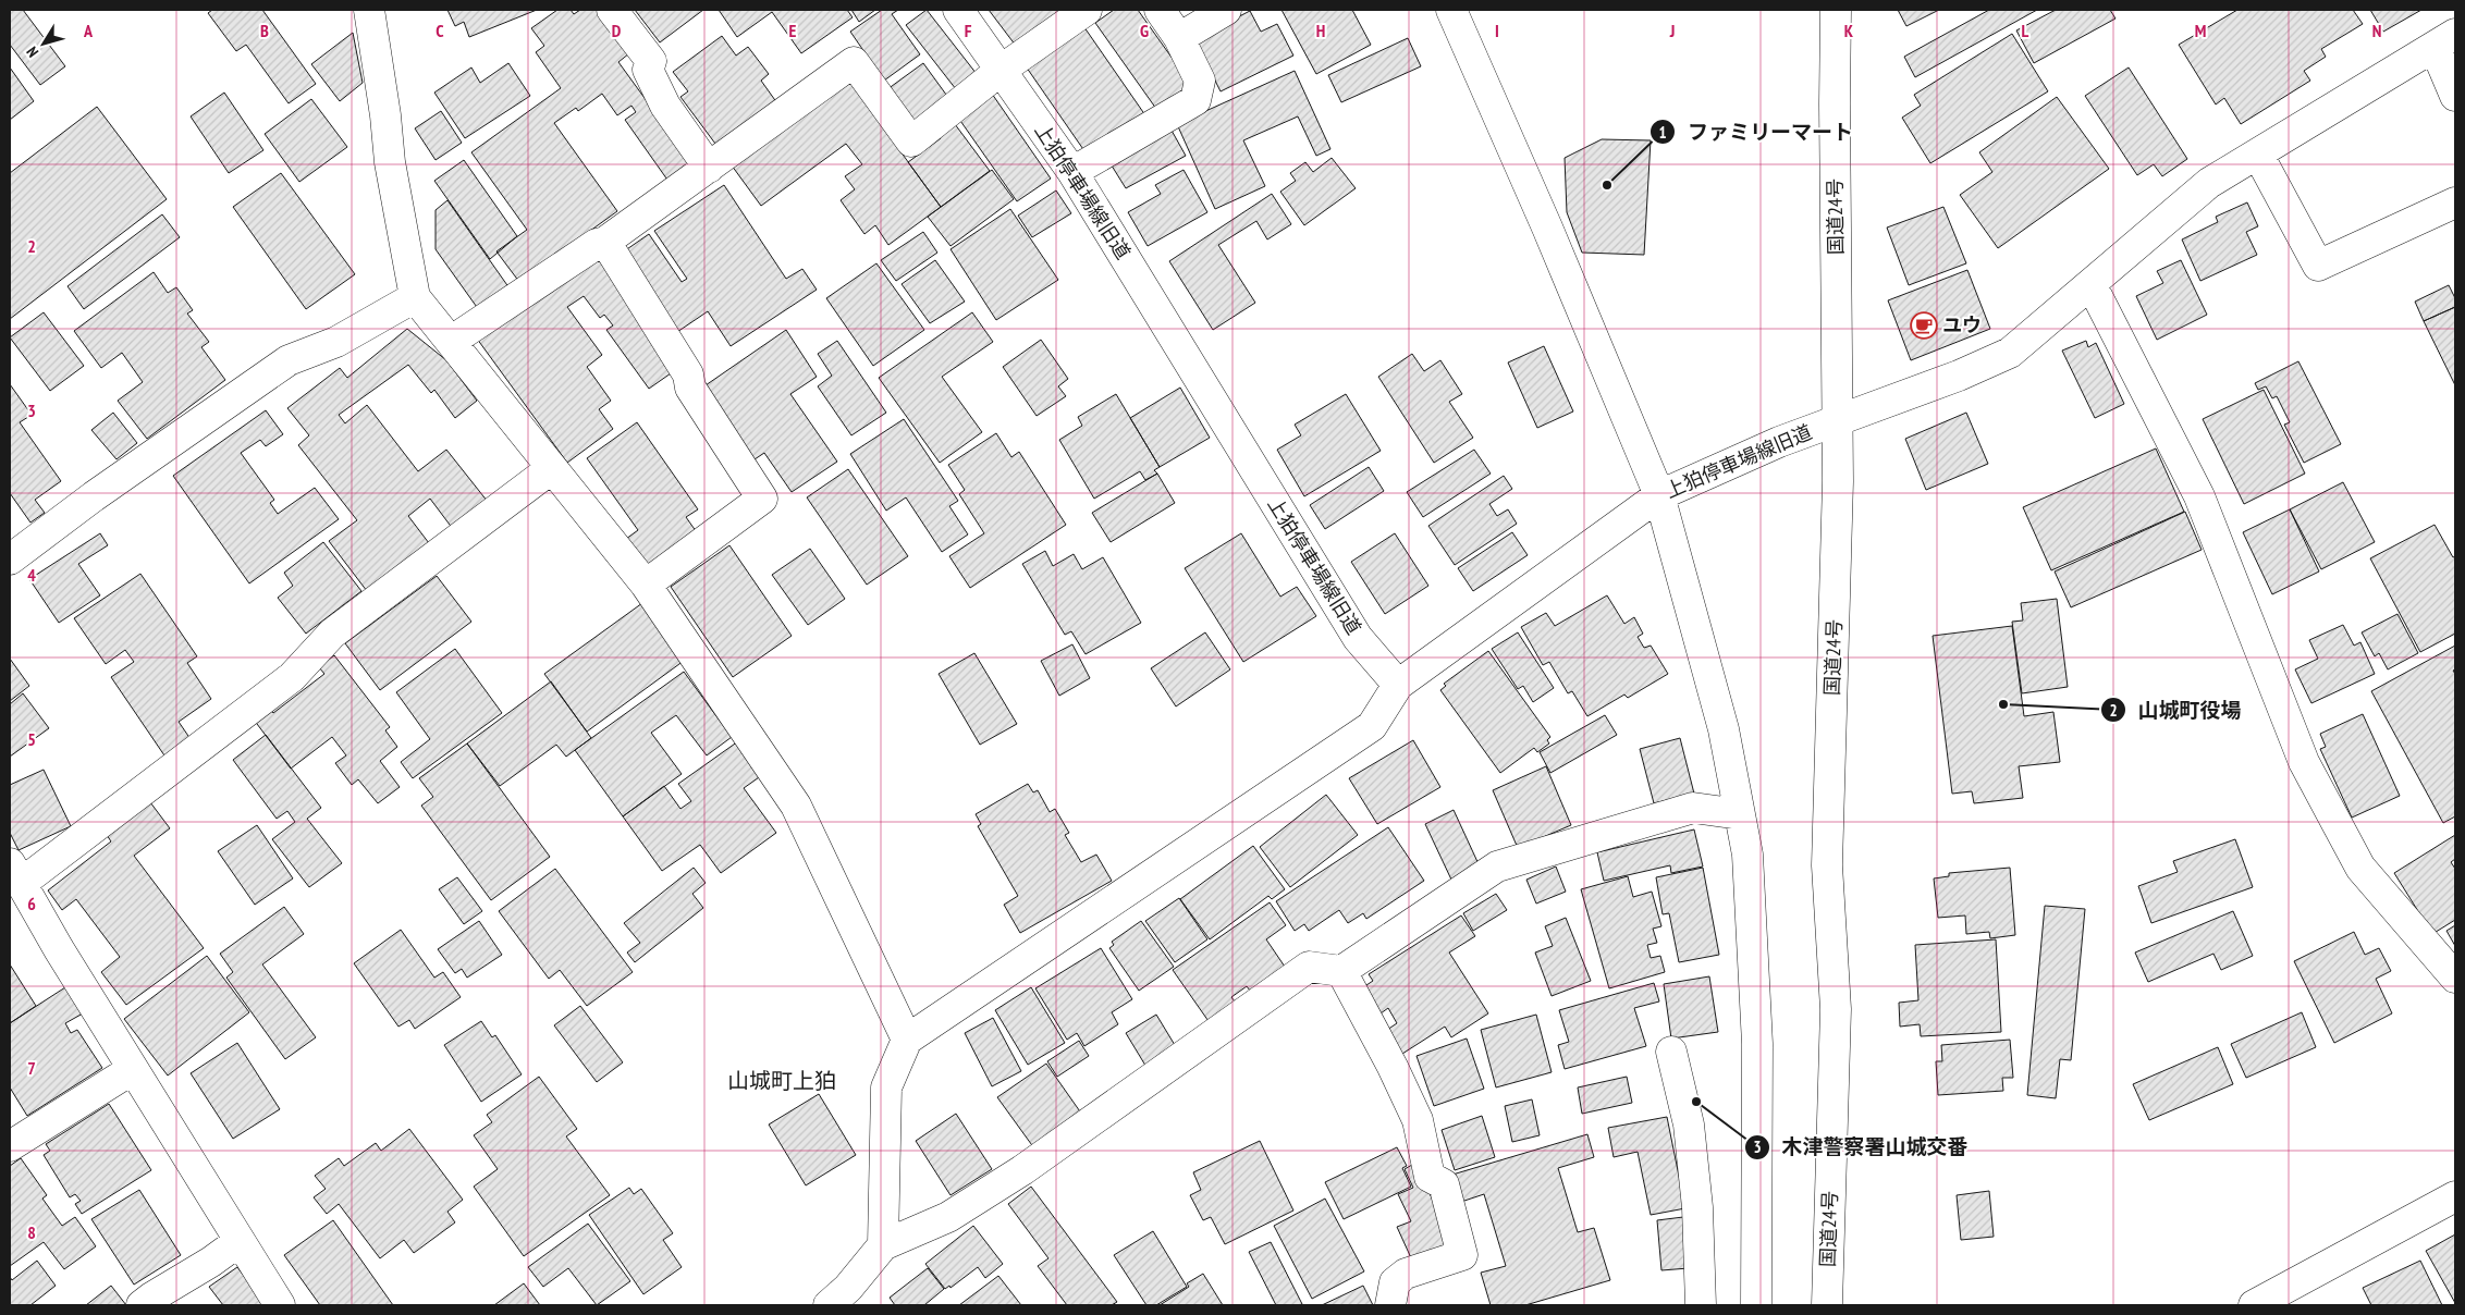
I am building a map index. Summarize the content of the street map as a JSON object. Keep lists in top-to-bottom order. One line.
{"streets":{"main road":["上狛停車場線旧道","国道24号"]},"crossings":[["上狛停車場線旧道","国道24号"]],"districts":["山城町上狛"],"places":{"other":["ファミリーマート","山城町役場","木津警察署山城交番"],"cafe":["ユウ"]},"north":"bottom left","grid":{"columns":["A","B","C","D","E","F","G","H","I","J","K","L","M","N"],"rows":["2","3","4","5","6","7","8"]}}
